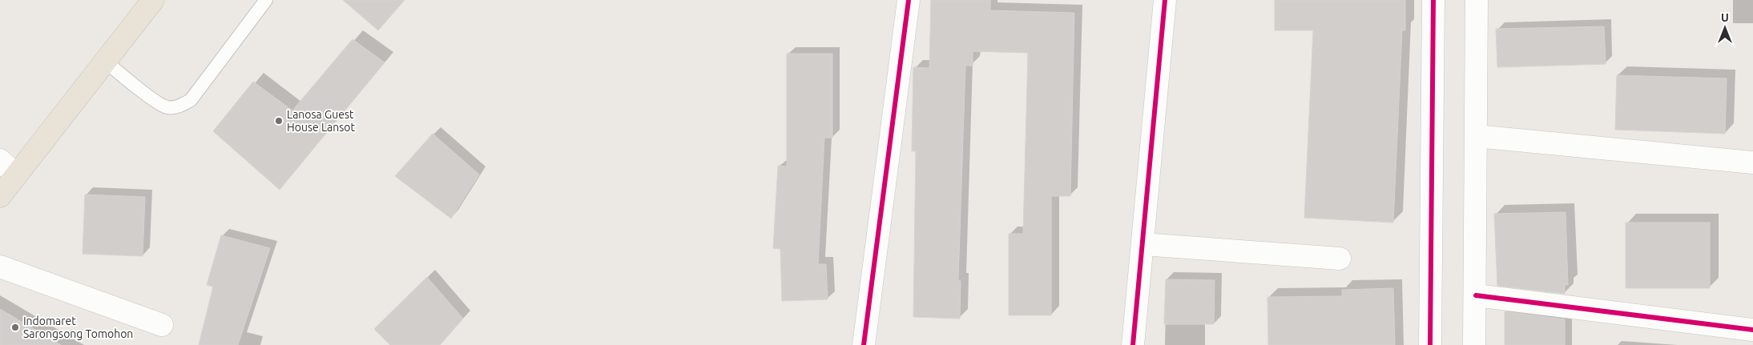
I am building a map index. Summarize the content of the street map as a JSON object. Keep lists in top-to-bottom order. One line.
{"places":["Lanosa Guest House Lansot","Indomaret Sarongsong Tomohon"],"north":"top"}
